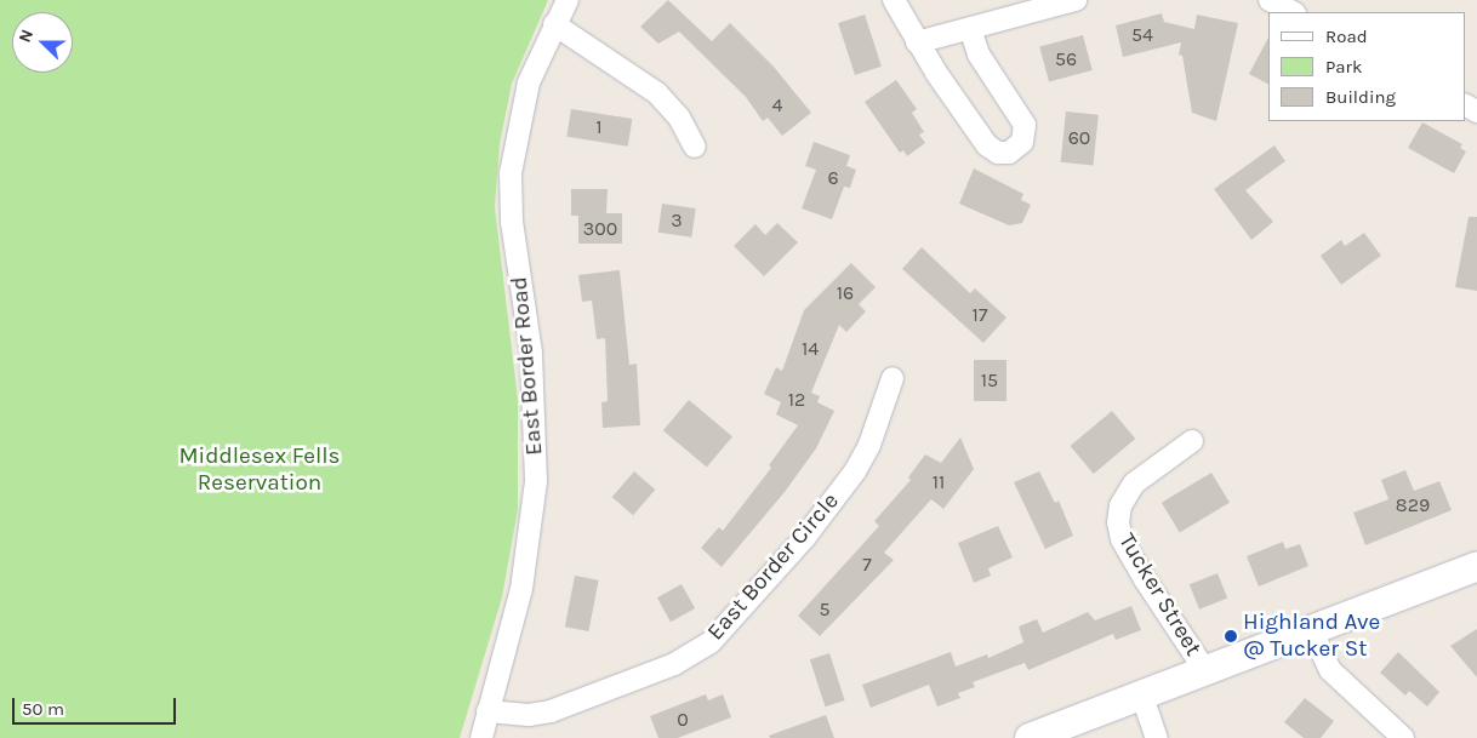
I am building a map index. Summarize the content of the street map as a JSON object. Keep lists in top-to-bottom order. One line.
{"streets":{"street":["East Border Road","East Border Circle","Tucker Street"]},"crossings":[["East Border Road","East Border Circle"]],"parks":["Middlesex Fells Reservation"],"places":["Highland Ave @ Tucker St"],"house_numbers":["54","56","4","1","60","6","3","300","16","17","14","15","12","11","829","7","5","0"],"legend":["Road","Park","Building"],"scale_bar":"50 m","north":"left"}
